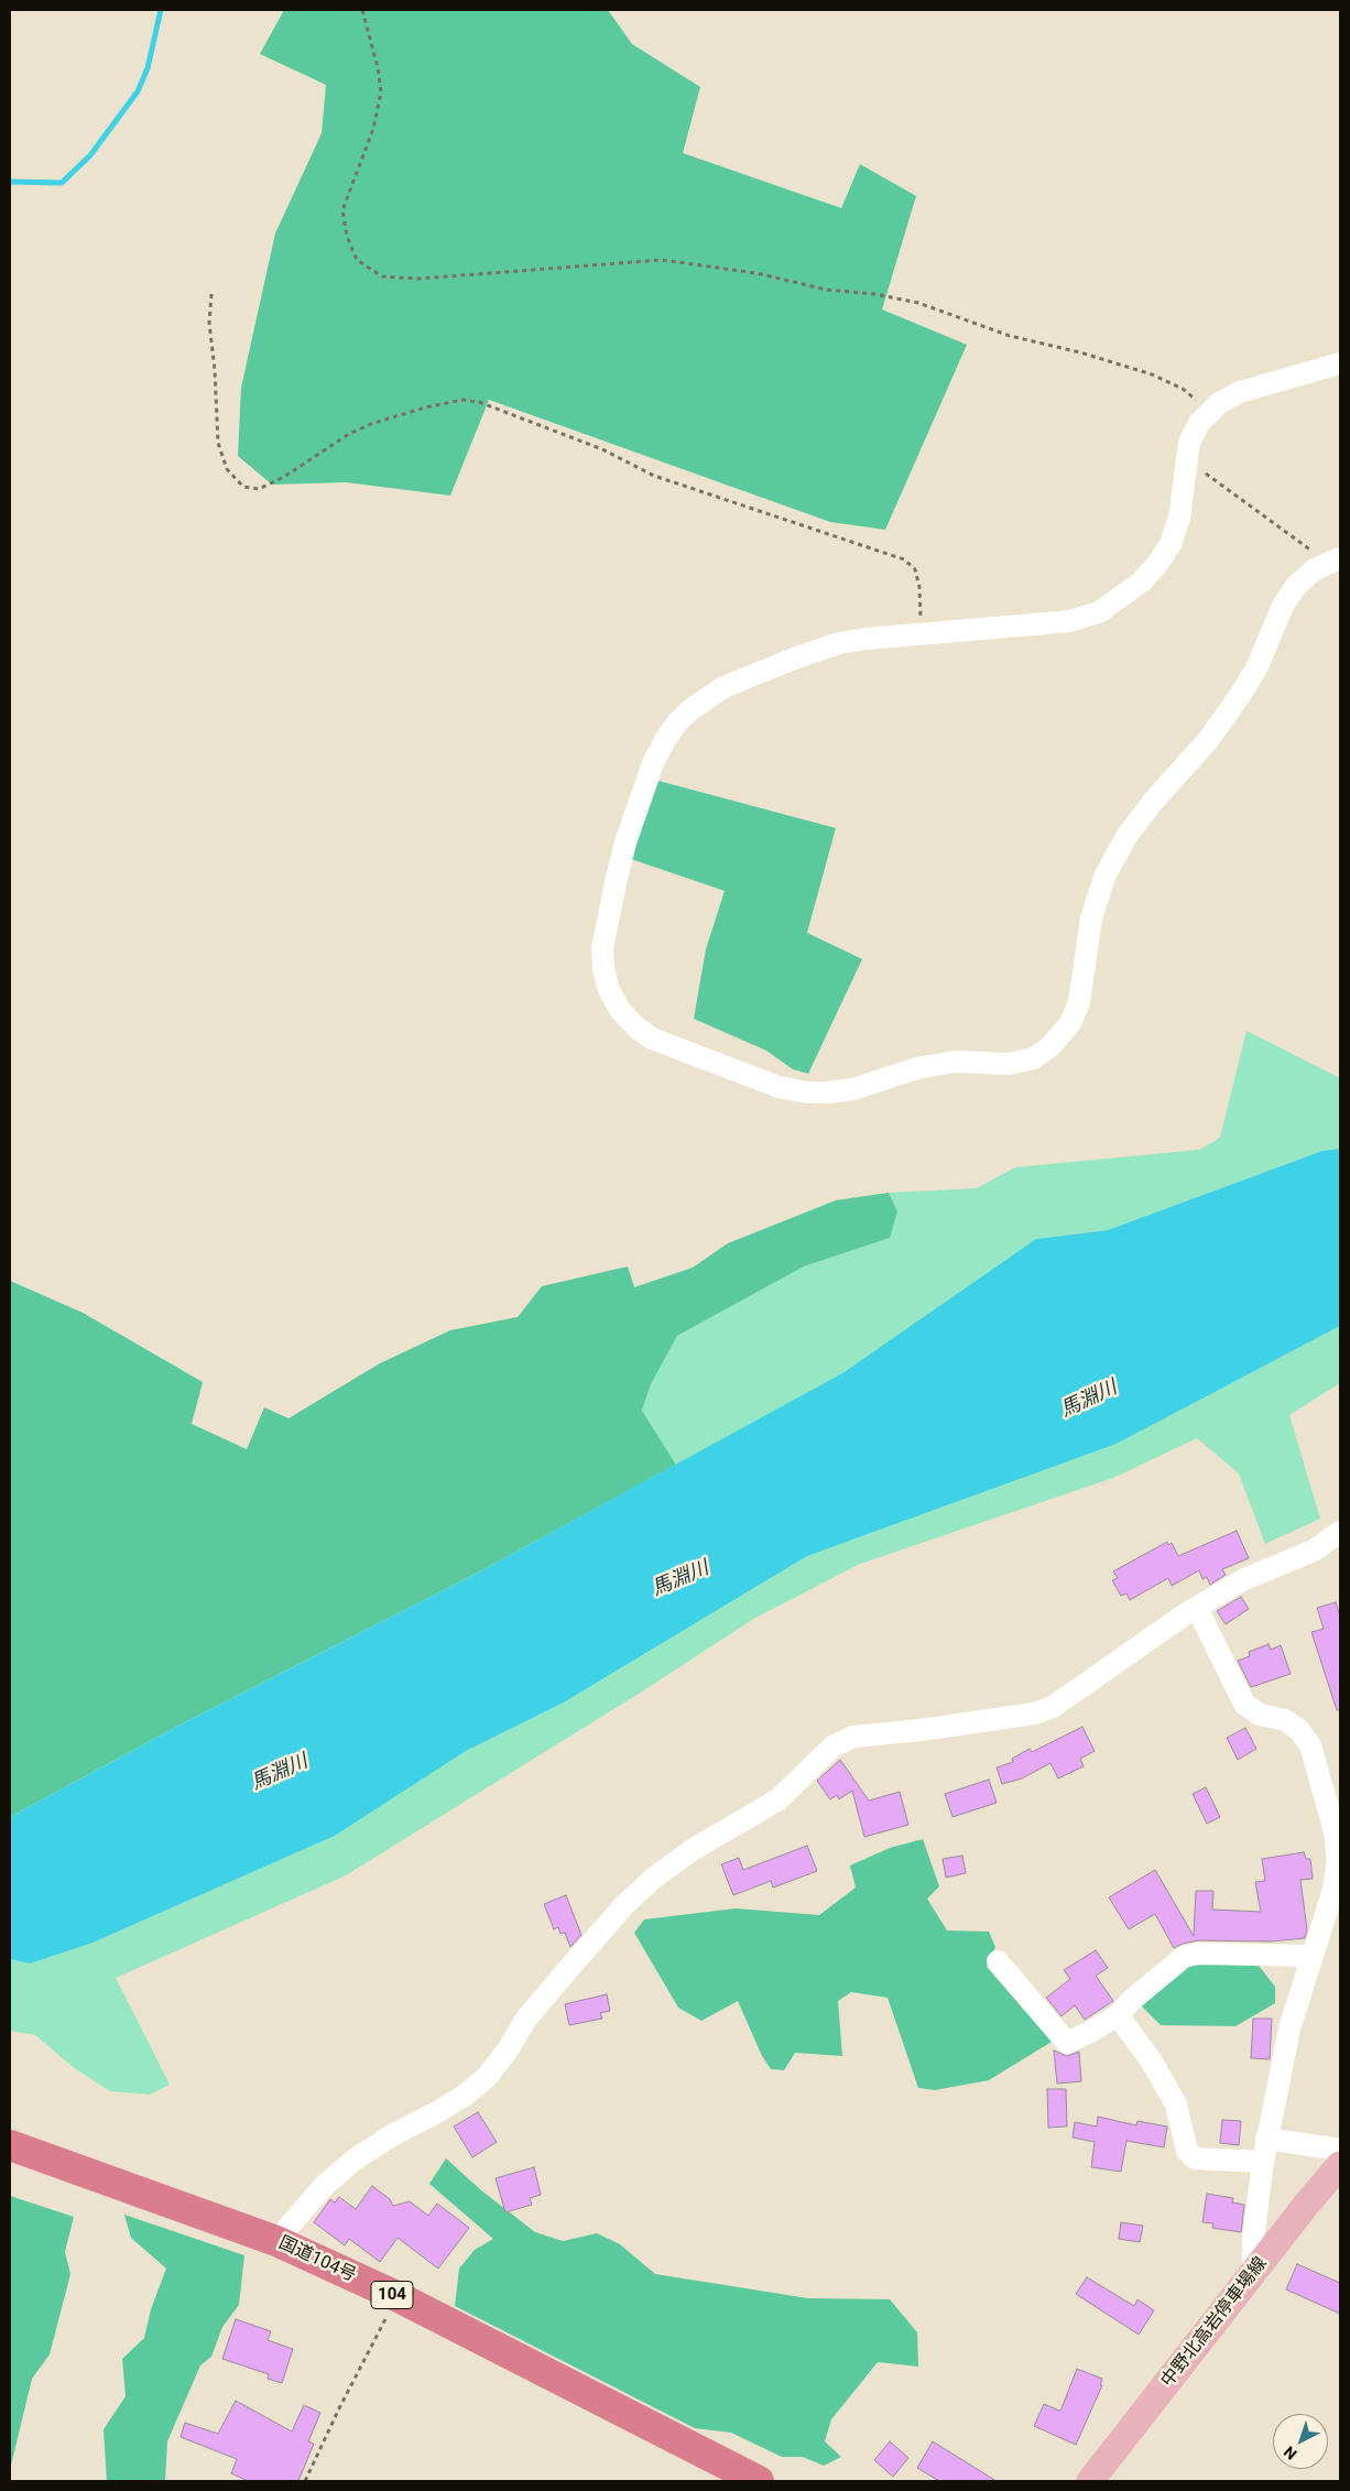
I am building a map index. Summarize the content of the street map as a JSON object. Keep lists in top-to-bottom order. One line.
{"streets":{"highway":["国道104号","104"],"main road":["中野北高岩停車場線"]},"water":["馬淵川"],"north":"bottom left"}
